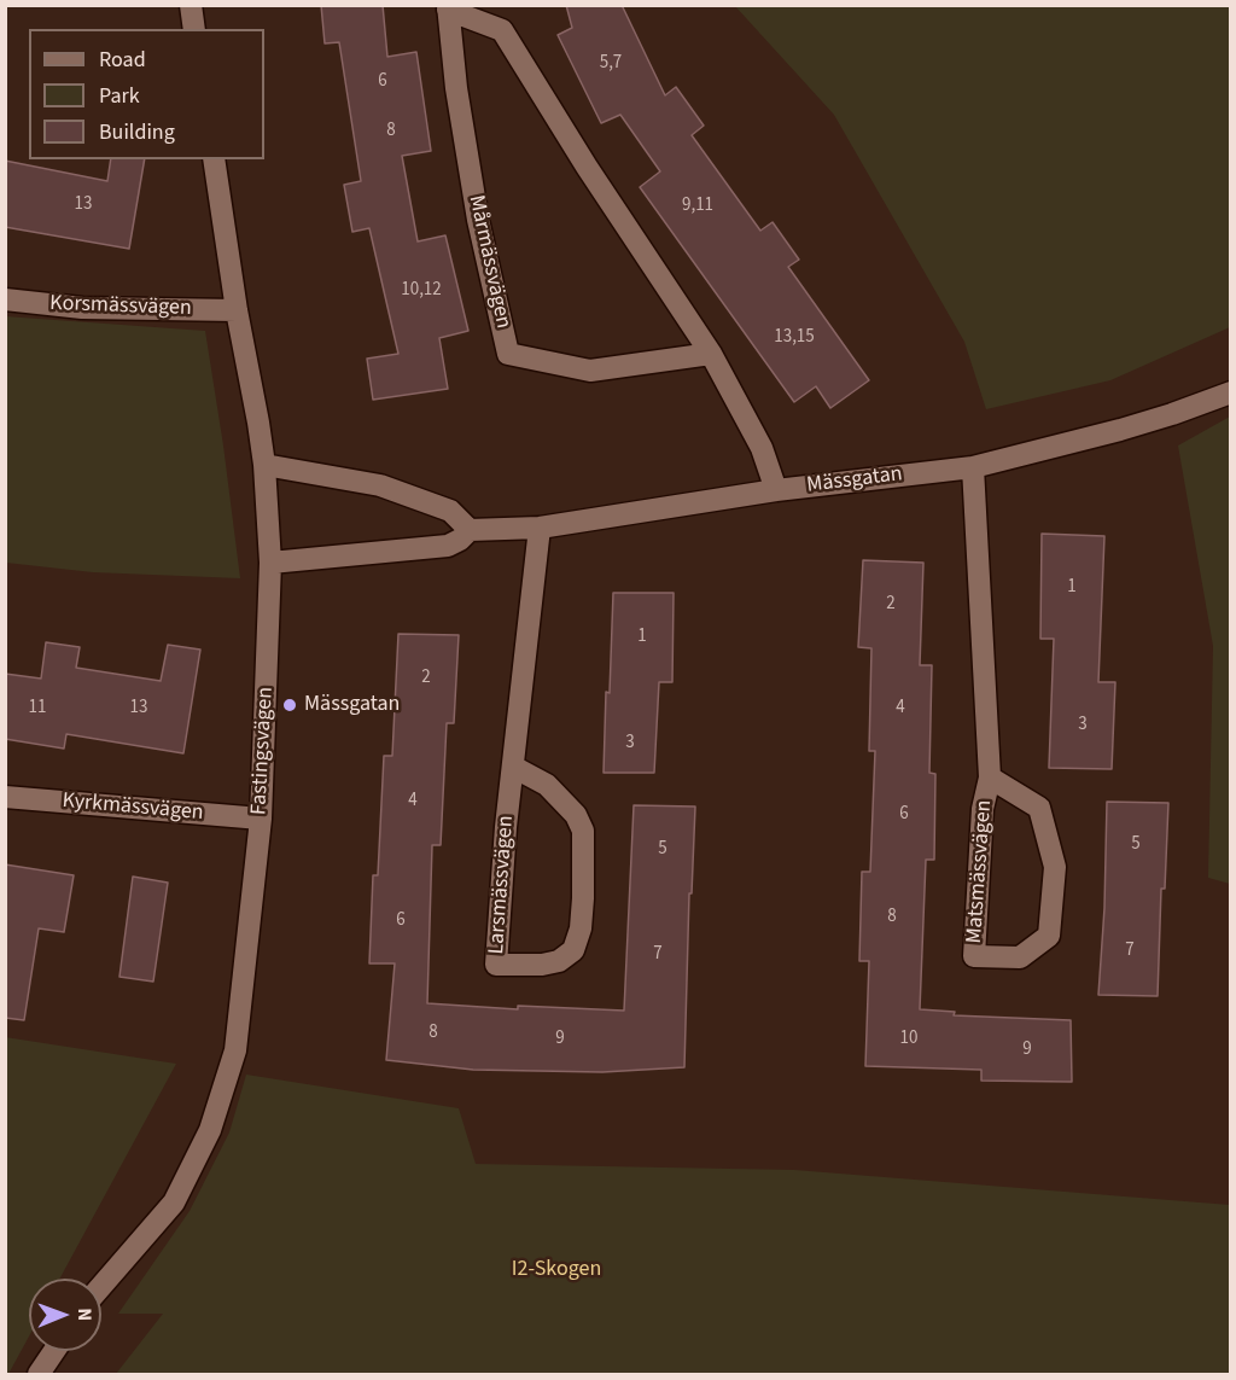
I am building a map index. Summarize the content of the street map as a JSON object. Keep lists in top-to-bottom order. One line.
{"streets":{"street":["Mårmässvägen","Korsmässvägen","Mässgatan","Fastingsvägen","Kyrkmässvägen","Matsmässvägen","Larsmässvägen"]},"crossings":[["Mårmässvägen","Mässgatan"],["Korsmässvägen","Fastingsvägen"],["Mässgatan","Fastingsvägen"],["Mässgatan","Matsmässvägen"],["Mässgatan","Larsmässvägen"],["Fastingsvägen","Kyrkmässvägen"]],"parks":["I2-Skogen"],"places":["Mässgatan"],"house_numbers":["5,7","6","8","13","9,11","10,12","13,15","1","2","1","2","11","13","4","3","3","4","6","5","5","8","6","7","7","8","9","10","9"],"legend":["Road","Park","Building"],"north":"right"}
